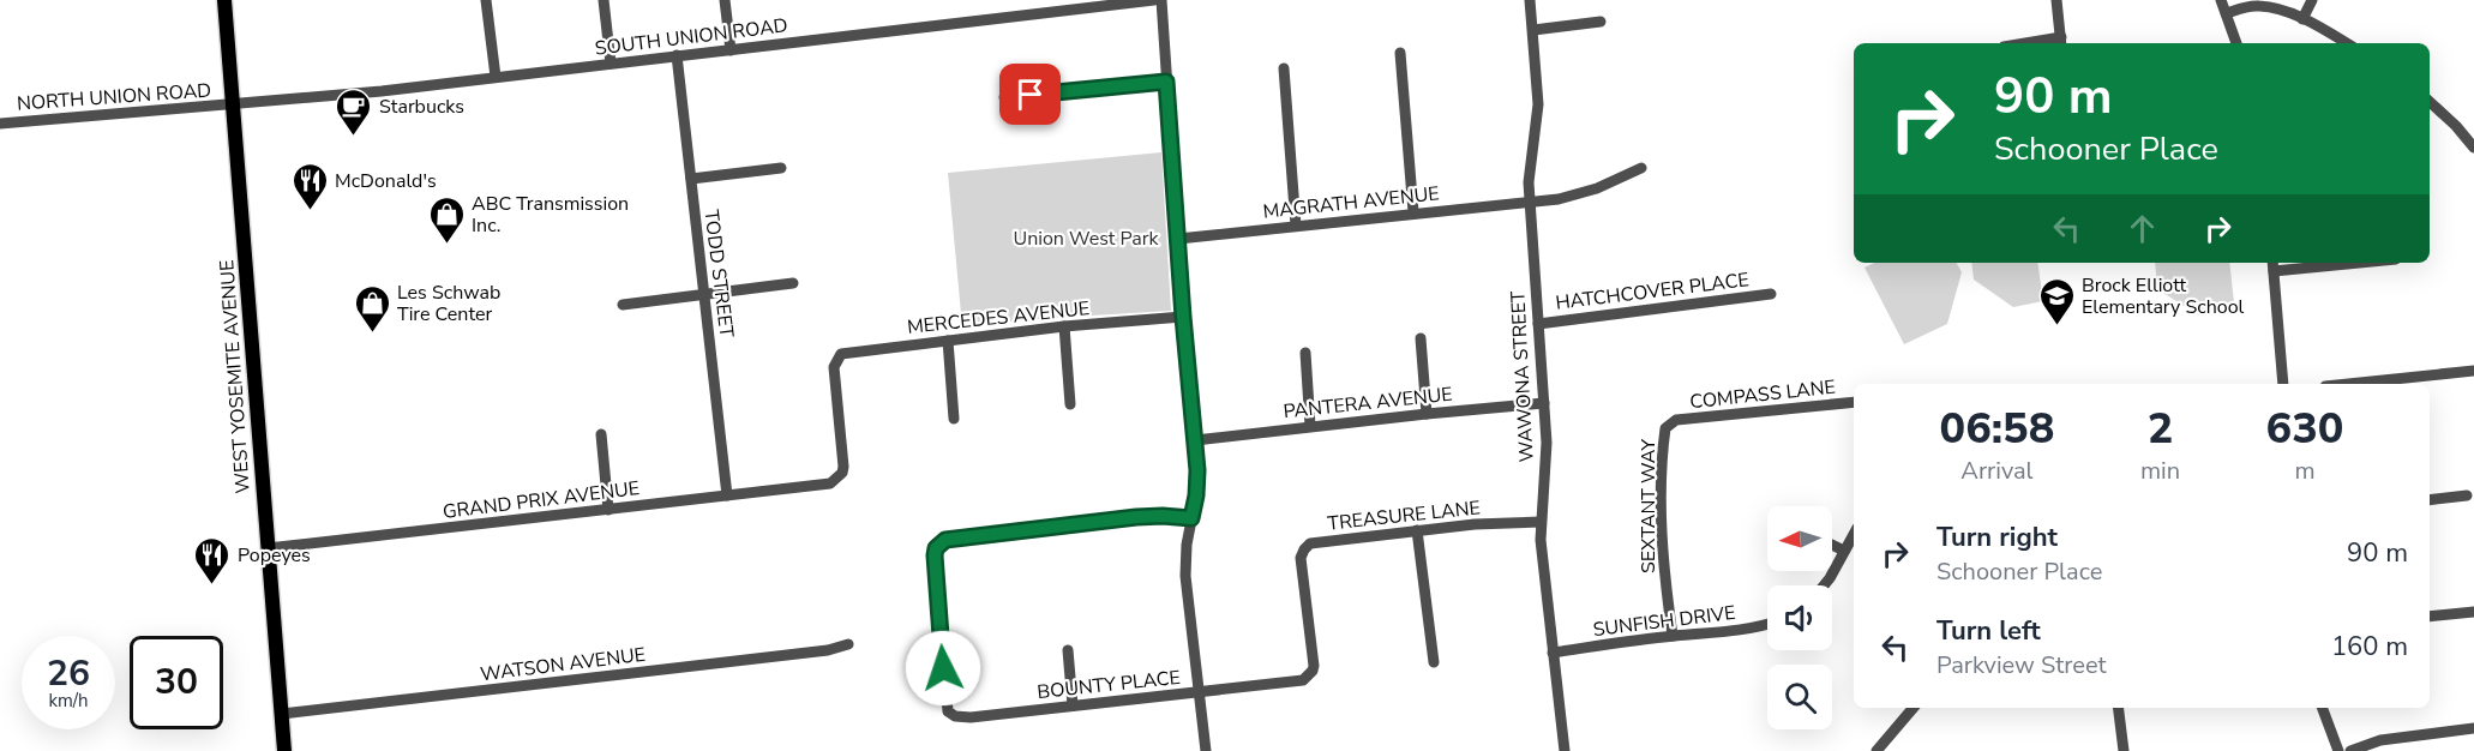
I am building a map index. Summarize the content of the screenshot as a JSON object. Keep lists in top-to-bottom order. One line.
{"streets":{"main road":["WEST YOSEMITE AVENUE"],"street":["SOUTH UNION ROAD","NORTH UNION ROAD","MAGRATH AVENUE","TODD STREET","HATCHCOVER PLACE","MERCEDES AVENUE","WAWONA STREET","COMPASS LANE","PANTERA AVENUE","GRAND PRIX AVENUE","SEXTANT WAY","TREASURE LANE","SUNFISH DRIVE","WATSON AVENUE","BOUNTY PLACE"]},"crossings":[["SOUTH UNION ROAD","NORTH UNION ROAD"],["SOUTH UNION ROAD","TODD STREET"],["SOUTH UNION ROAD","WEST YOSEMITE AVENUE"],["NORTH UNION ROAD","WEST YOSEMITE AVENUE"],["MAGRATH AVENUE","WAWONA STREET"],["TODD STREET","GRAND PRIX AVENUE"],["HATCHCOVER PLACE","WAWONA STREET"],["MERCEDES AVENUE","GRAND PRIX AVENUE"],["WEST YOSEMITE AVENUE","GRAND PRIX AVENUE"],["WEST YOSEMITE AVENUE","WATSON AVENUE"],["WAWONA STREET","PANTERA AVENUE"],["WAWONA STREET","TREASURE LANE"],["WAWONA STREET","SUNFISH DRIVE"],["COMPASS LANE","SEXTANT WAY"],["SEXTANT WAY","SUNFISH DRIVE"],["TREASURE LANE","BOUNTY PLACE"]],"parks":["Union West Park"],"places":{"cafe":["Starbucks"],"restaurant":["McDonald's","Popeyes"],"shop":["ABC Transmission Inc.","Les Schwab Tire Center"],"school or university":["Brock Elliott Elementary School"]},"north":"left","page":{"turn":["90 m","Schooner Place"],"eta":["06:58","Arrival","2","min","630","m"],"list":[{"name":"Turn right","note":"Schooner Place","value":"90 m"},{"name":"Turn left","note":"Parkview Street","value":"160 m"}],"speed":"26 km/h","limit":"30"}}
